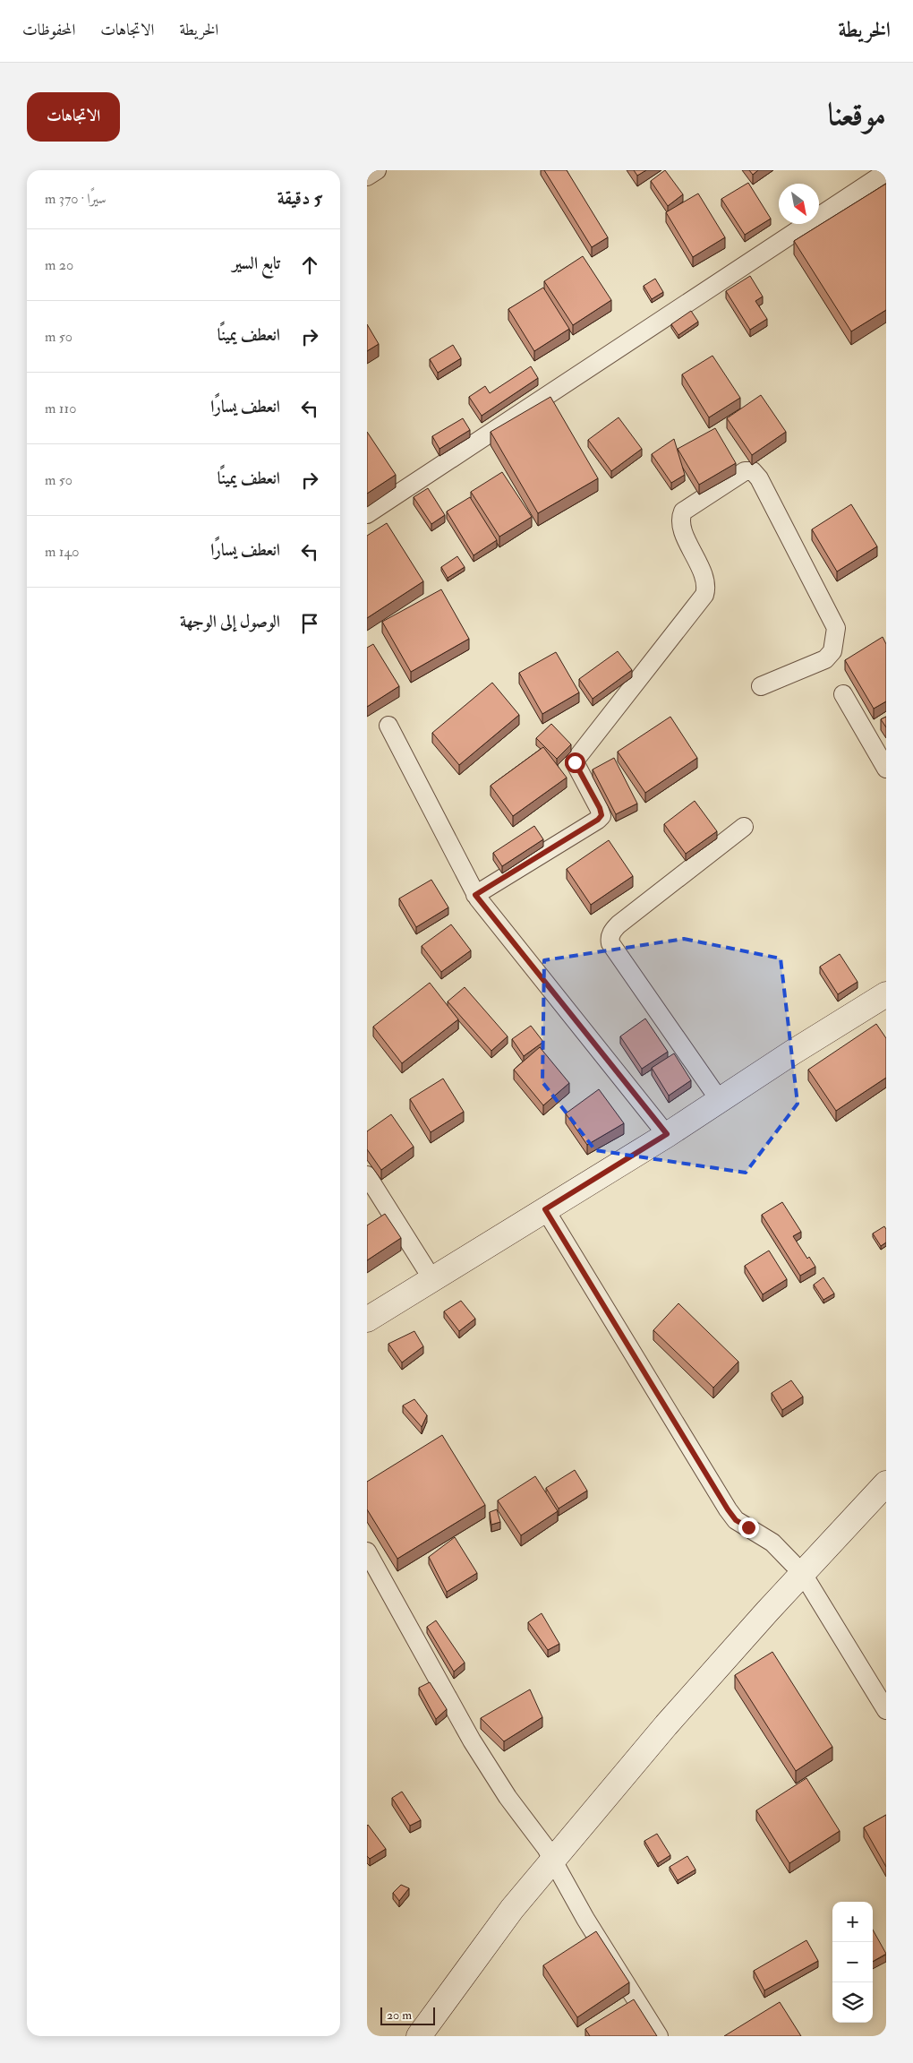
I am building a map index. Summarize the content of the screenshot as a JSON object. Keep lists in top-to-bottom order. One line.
{"scale_bar":"20 m","north":"bottom right","page":{"header":"الخريطة","nav":["الخريطة","الاتجاهات","المحفوظات"],"title":"موقعنا","buttons":"الاتجاهات","heading":["5 دقيقة","سيرًا · 370 m"],"list":[["تابع السير","20 m"],["انعطف يمينًا","50 m"],["انعطف يسارًا","110 m"],["انعطف يمينًا","50 m"],["انعطف يسارًا","140 m"],"الوصول إلى الوجهة"],"map_buttons":["+","−"],"scale":"20 m"}}
